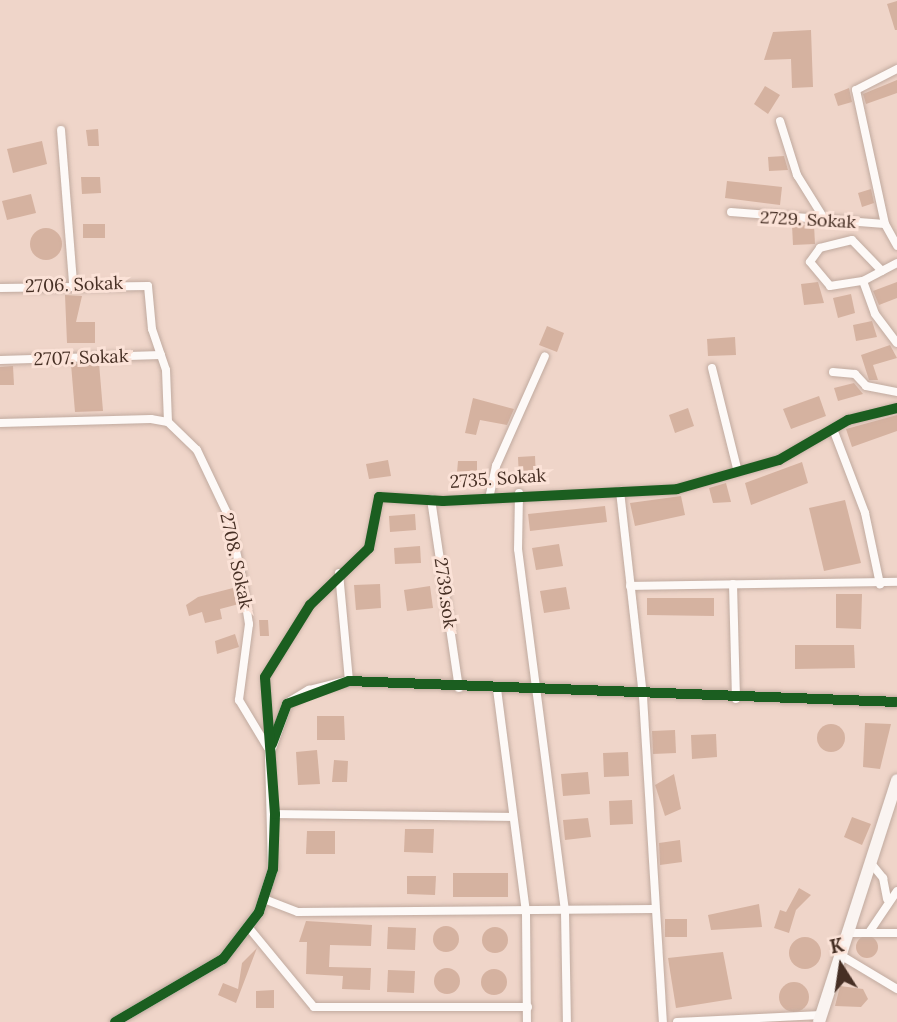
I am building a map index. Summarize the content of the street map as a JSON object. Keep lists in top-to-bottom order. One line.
{"streets":{"street":["2729. Sokak","2706. Sokak","2707. Sokak","2735. Sokak","2708. Sokak","2739.sok"]},"crossings":[["2706. Sokak","2707. Sokak"],["2735. Sokak","2708. Sokak"],["2735. Sokak","2739.sok"]],"north":"top"}
